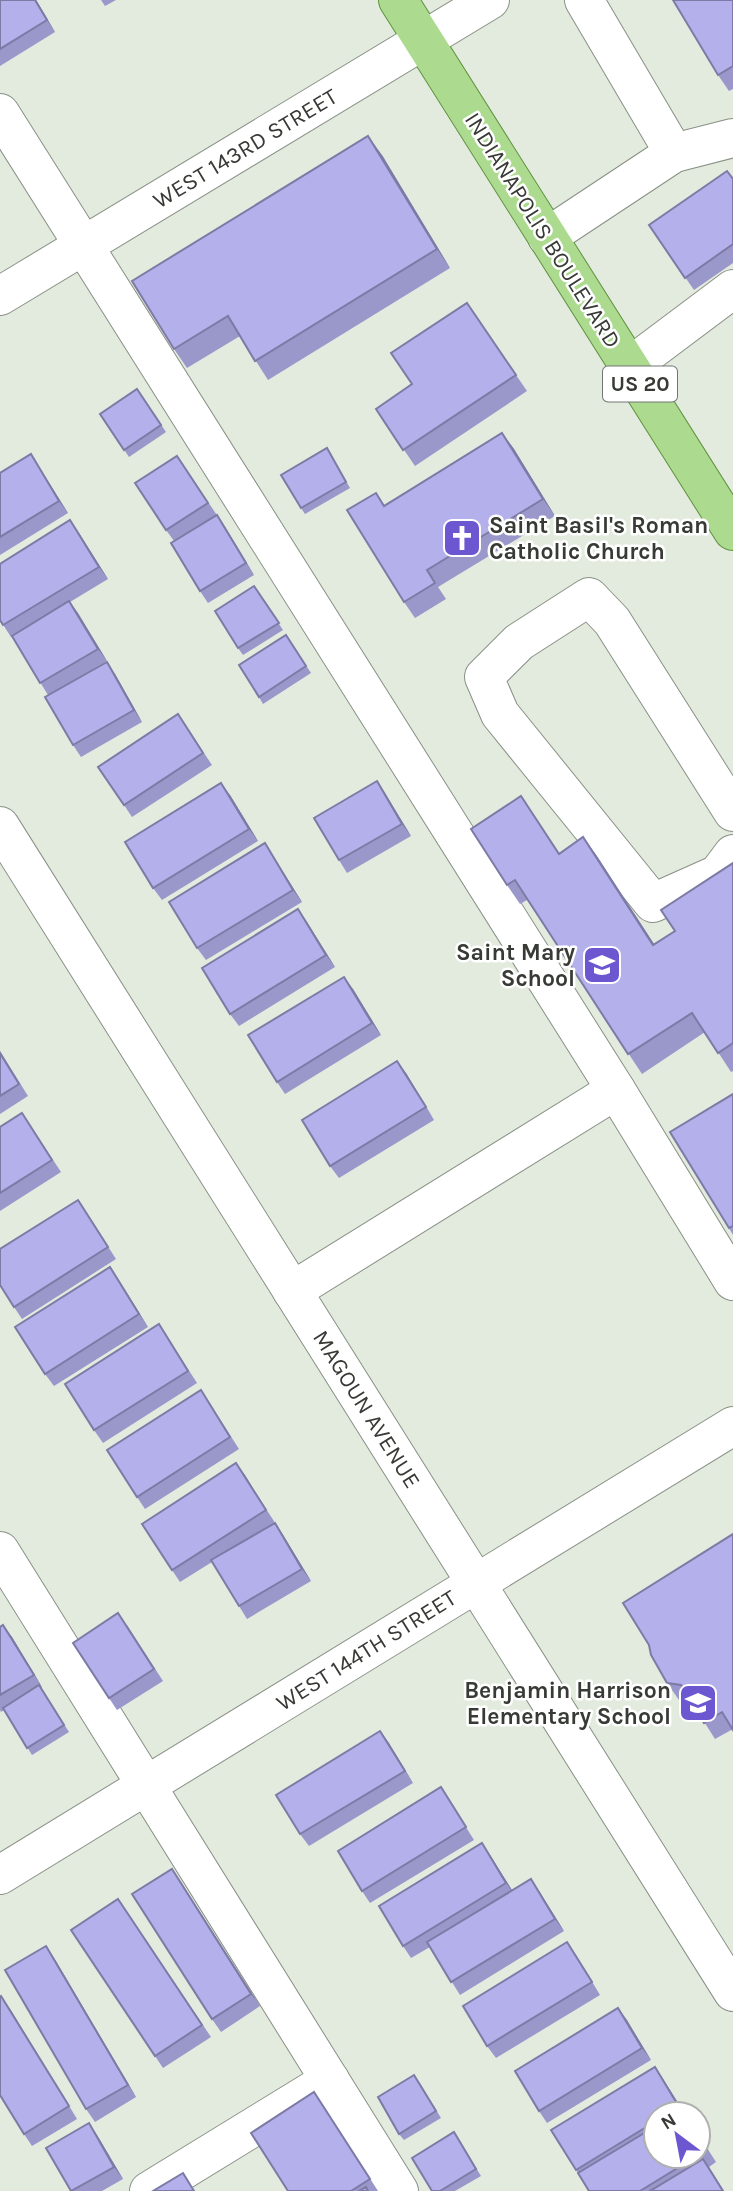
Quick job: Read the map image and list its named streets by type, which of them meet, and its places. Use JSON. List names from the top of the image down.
{
  "streets": {
    "main road": ["INDIANAPOLIS BOULEVARD", "US 20"],
    "street": ["WEST 143RD STREET", "MAGOUN AVENUE", "WEST 144TH STREET"]
  },
  "crossings": [
    ["WEST 143RD STREET", "INDIANAPOLIS BOULEVARD"],
    ["MAGOUN AVENUE", "WEST 144TH STREET"]
  ],
  "places": {
    "church": ["Saint Basil's Roman Catholic Church"],
    "school or university": ["Saint Mary School", "Benjamin Harrison Elementary School"]
  },
  "north": "top left"
}
